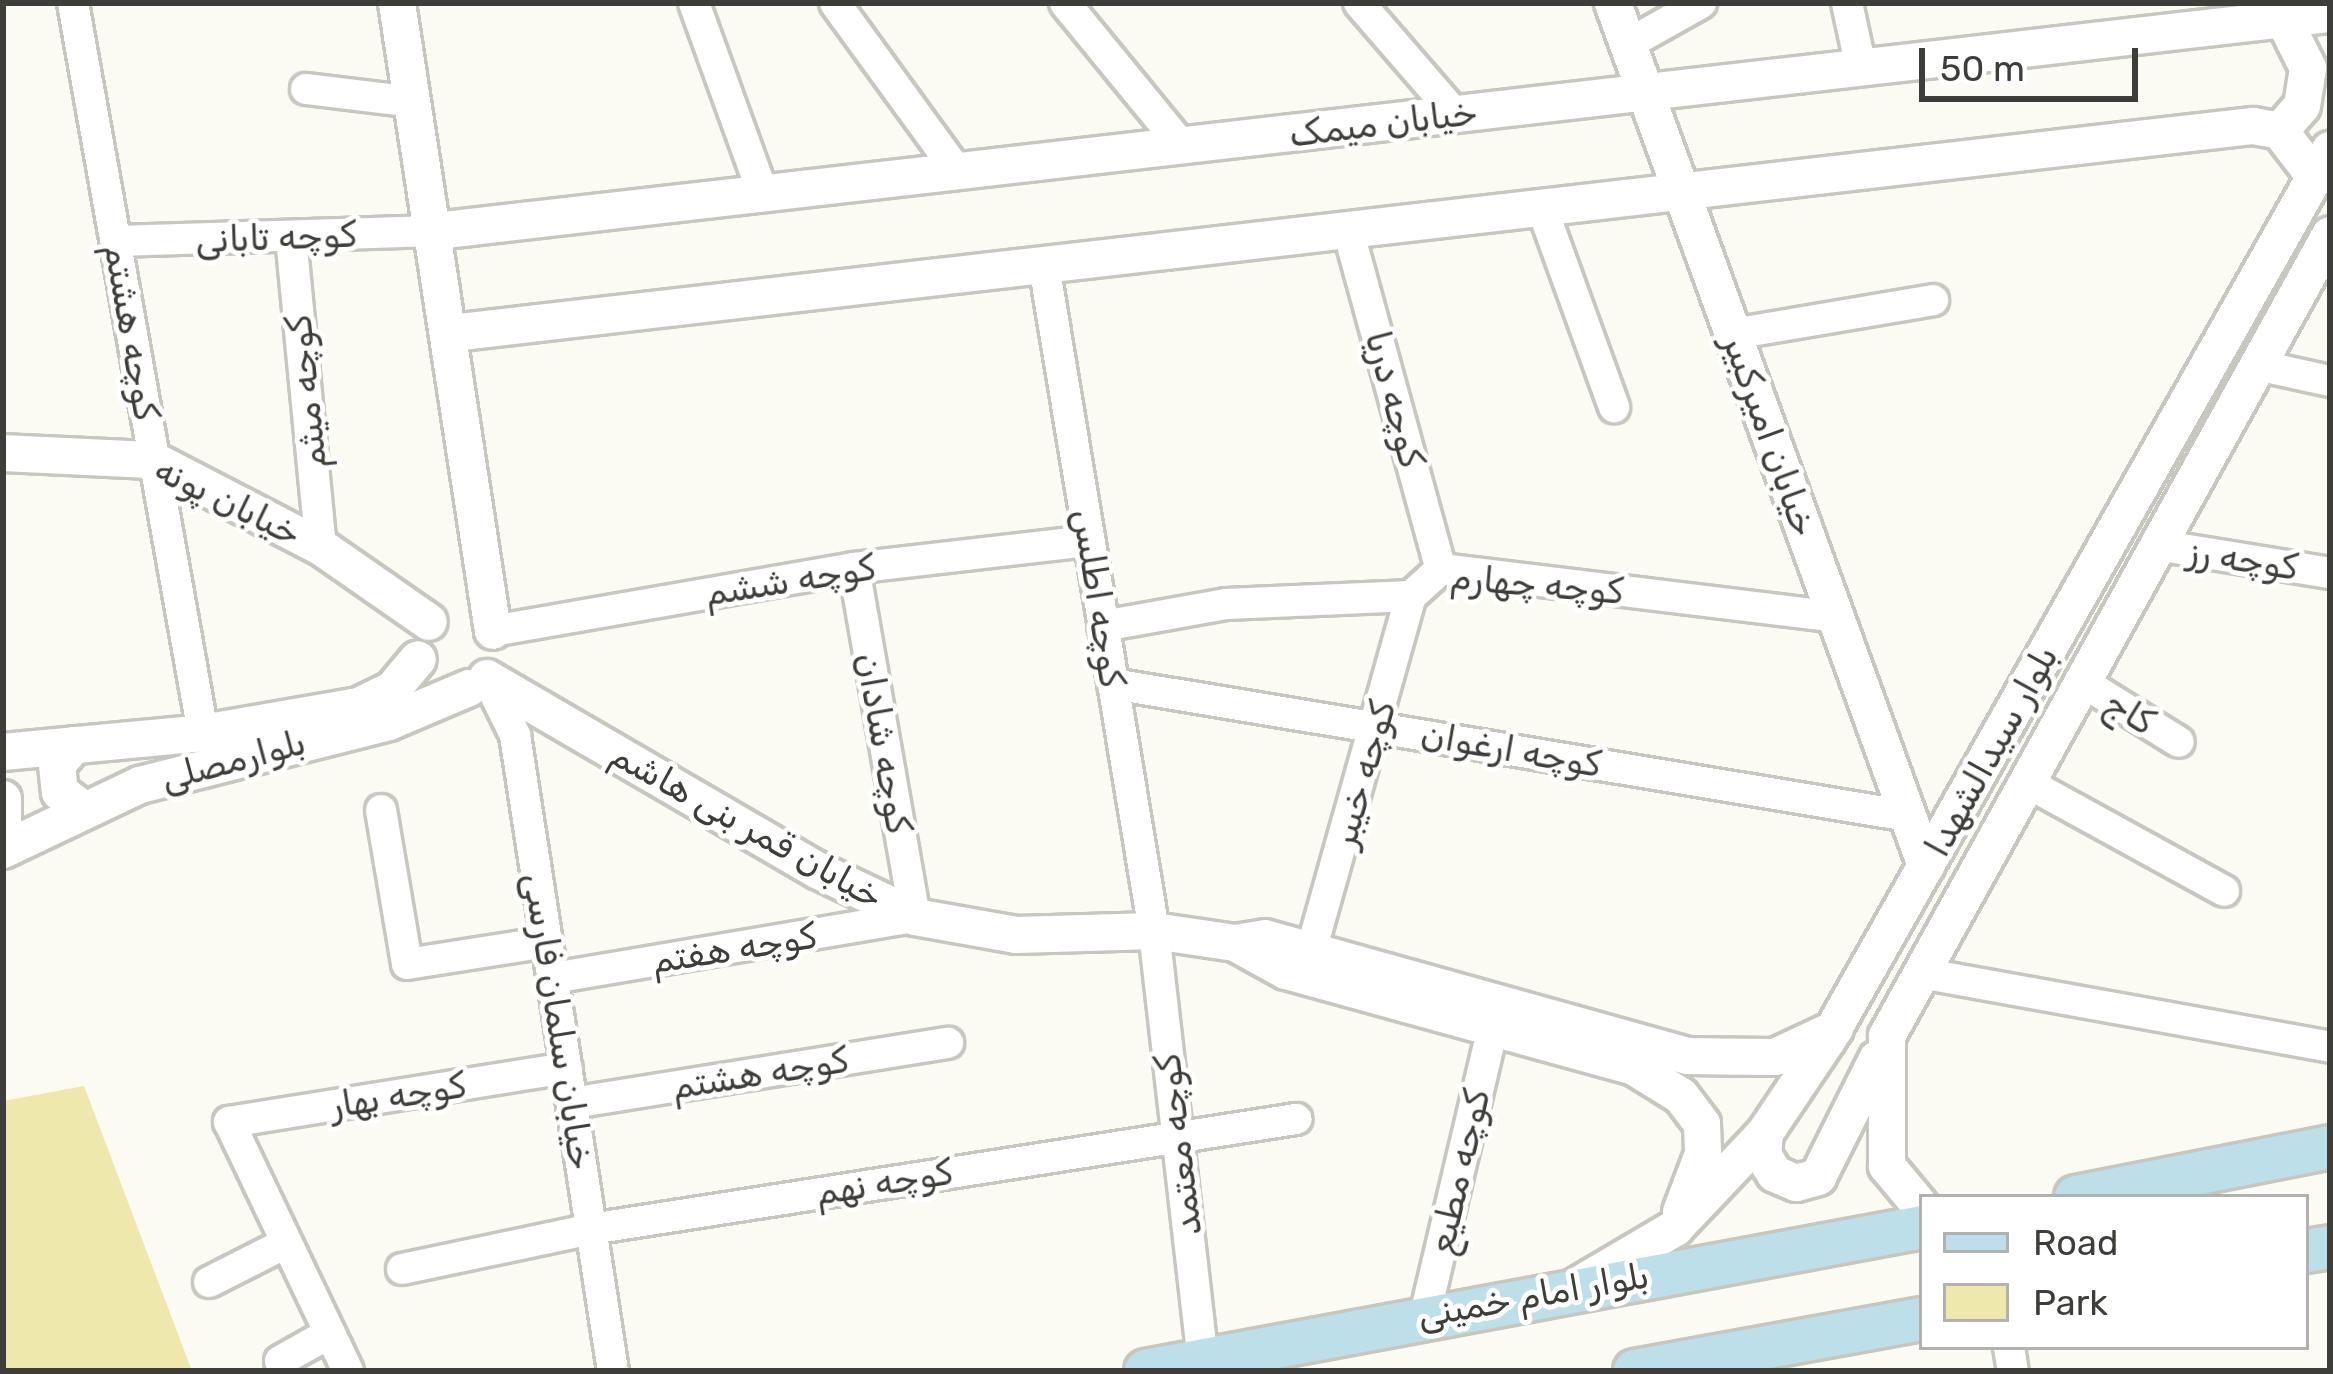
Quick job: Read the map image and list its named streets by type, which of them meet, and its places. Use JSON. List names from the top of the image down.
{
  "streets": {
    "main road": ["بلوار امام خمینی"],
    "street": [
      "خیابان میمک",
      "کوچه تابانی",
      "کوچه هشتم",
      "کوچه میثم",
      "کوچه دریا",
      "خیابان امیرکبیر",
      "خیابان پونه",
      "کوچه رز",
      "کوچه ششم",
      "کوچه چهارم",
      "کوچه اطلس",
      "کاج",
      "کوچه شادان",
      "کوچه ارغوان",
      "بلوار سیدالشهدا",
      "بلوارمصلی",
      "کوچه خیبر",
      "خیابان قمر بنی هاشم",
      "کوچه هفتم",
      "خیابان سلمان فارسی",
      "کوچه بهار",
      "کوچه معتمد",
      "کوچه مطیع",
      "کوچه نهم"
    ]
  },
  "crossings": [
    ["خیابان میمک", "کوچه تابانی"],
    ["خیابان میمک", "خیابان امیرکبیر"],
    ["کوچه تابانی", "کوچه هشتم"],
    ["کوچه تابانی", "کوچه میثم"],
    ["کوچه هشتم", "خیابان پونه"],
    ["کوچه هشتم", "بلوارمصلی"],
    ["کوچه هشتم", "خیابان سلمان فارسی"],
    ["کوچه میثم", "خیابان پونه"],
    ["کوچه دریا", "کوچه چهارم"],
    ["خیابان امیرکبیر", "کوچه چهارم"],
    ["خیابان امیرکبیر", "کوچه ارغوان"],
    ["خیابان امیرکبیر", "بلوار سیدالشهدا"],
    ["خیابان پونه", "کوچه ششم"],
    ["خیابان پونه", "بلوارمصلی"],
    ["خیابان پونه", "خیابان قمر بنی هاشم"],
    ["خیابان پونه", "خیابان سلمان فارسی"],
    ["کوچه رز", "بلوار سیدالشهدا"],
    ["کوچه ششم", "کوچه اطلس"],
    ["کوچه ششم", "کوچه شادان"],
    ["کوچه ششم", "بلوارمصلی"],
    ["کوچه ششم", "خیابان قمر بنی هاشم"],
    ["کوچه ششم", "خیابان سلمان فارسی"],
    ["کوچه چهارم", "کوچه اطلس"],
    ["کوچه چهارم", "کوچه خیبر"],
    ["کوچه اطلس", "کوچه ارغوان"],
    ["کوچه اطلس", "خیابان قمر بنی هاشم"],
    ["کوچه اطلس", "کوچه معتمد"],
    ["کاج", "بلوار سیدالشهدا"],
    ["کوچه شادان", "خیابان قمر بنی هاشم"],
    ["کوچه شادان", "کوچه هفتم"],
    ["کوچه ارغوان", "کوچه خیبر"],
    ["بلوار سیدالشهدا", "خیابان قمر بنی هاشم"],
    ["بلوار سیدالشهدا", "بلوار امام خمینی"],
    ["بلوارمصلی", "خیابان قمر بنی هاشم"],
    ["بلوارمصلی", "خیابان سلمان فارسی"],
    ["کوچه خیبر", "خیابان قمر بنی هاشم"],
    ["خیابان قمر بنی هاشم", "کوچه هفتم"],
    ["خیابان قمر بنی هاشم", "خیابان سلمان فارسی"],
    ["خیابان قمر بنی هاشم", "کوچه معتمد"],
    ["خیابان قمر بنی هاشم", "کوچه مطیع"],
    ["کوچه هفتم", "خیابان سلمان فارسی"],
    ["خیابان سلمان فارسی", "کوچه بهار"],
    ["خیابان سلمان فارسی", "کوچه نهم"],
    ["کوچه معتمد", "کوچه نهم"],
    ["کوچه معتمد", "بلوار امام خمینی"],
    ["کوچه مطیع", "بلوار امام خمینی"]
  ],
  "legend": ["Road", "Park"],
  "scale_bar": "50 m"
}
